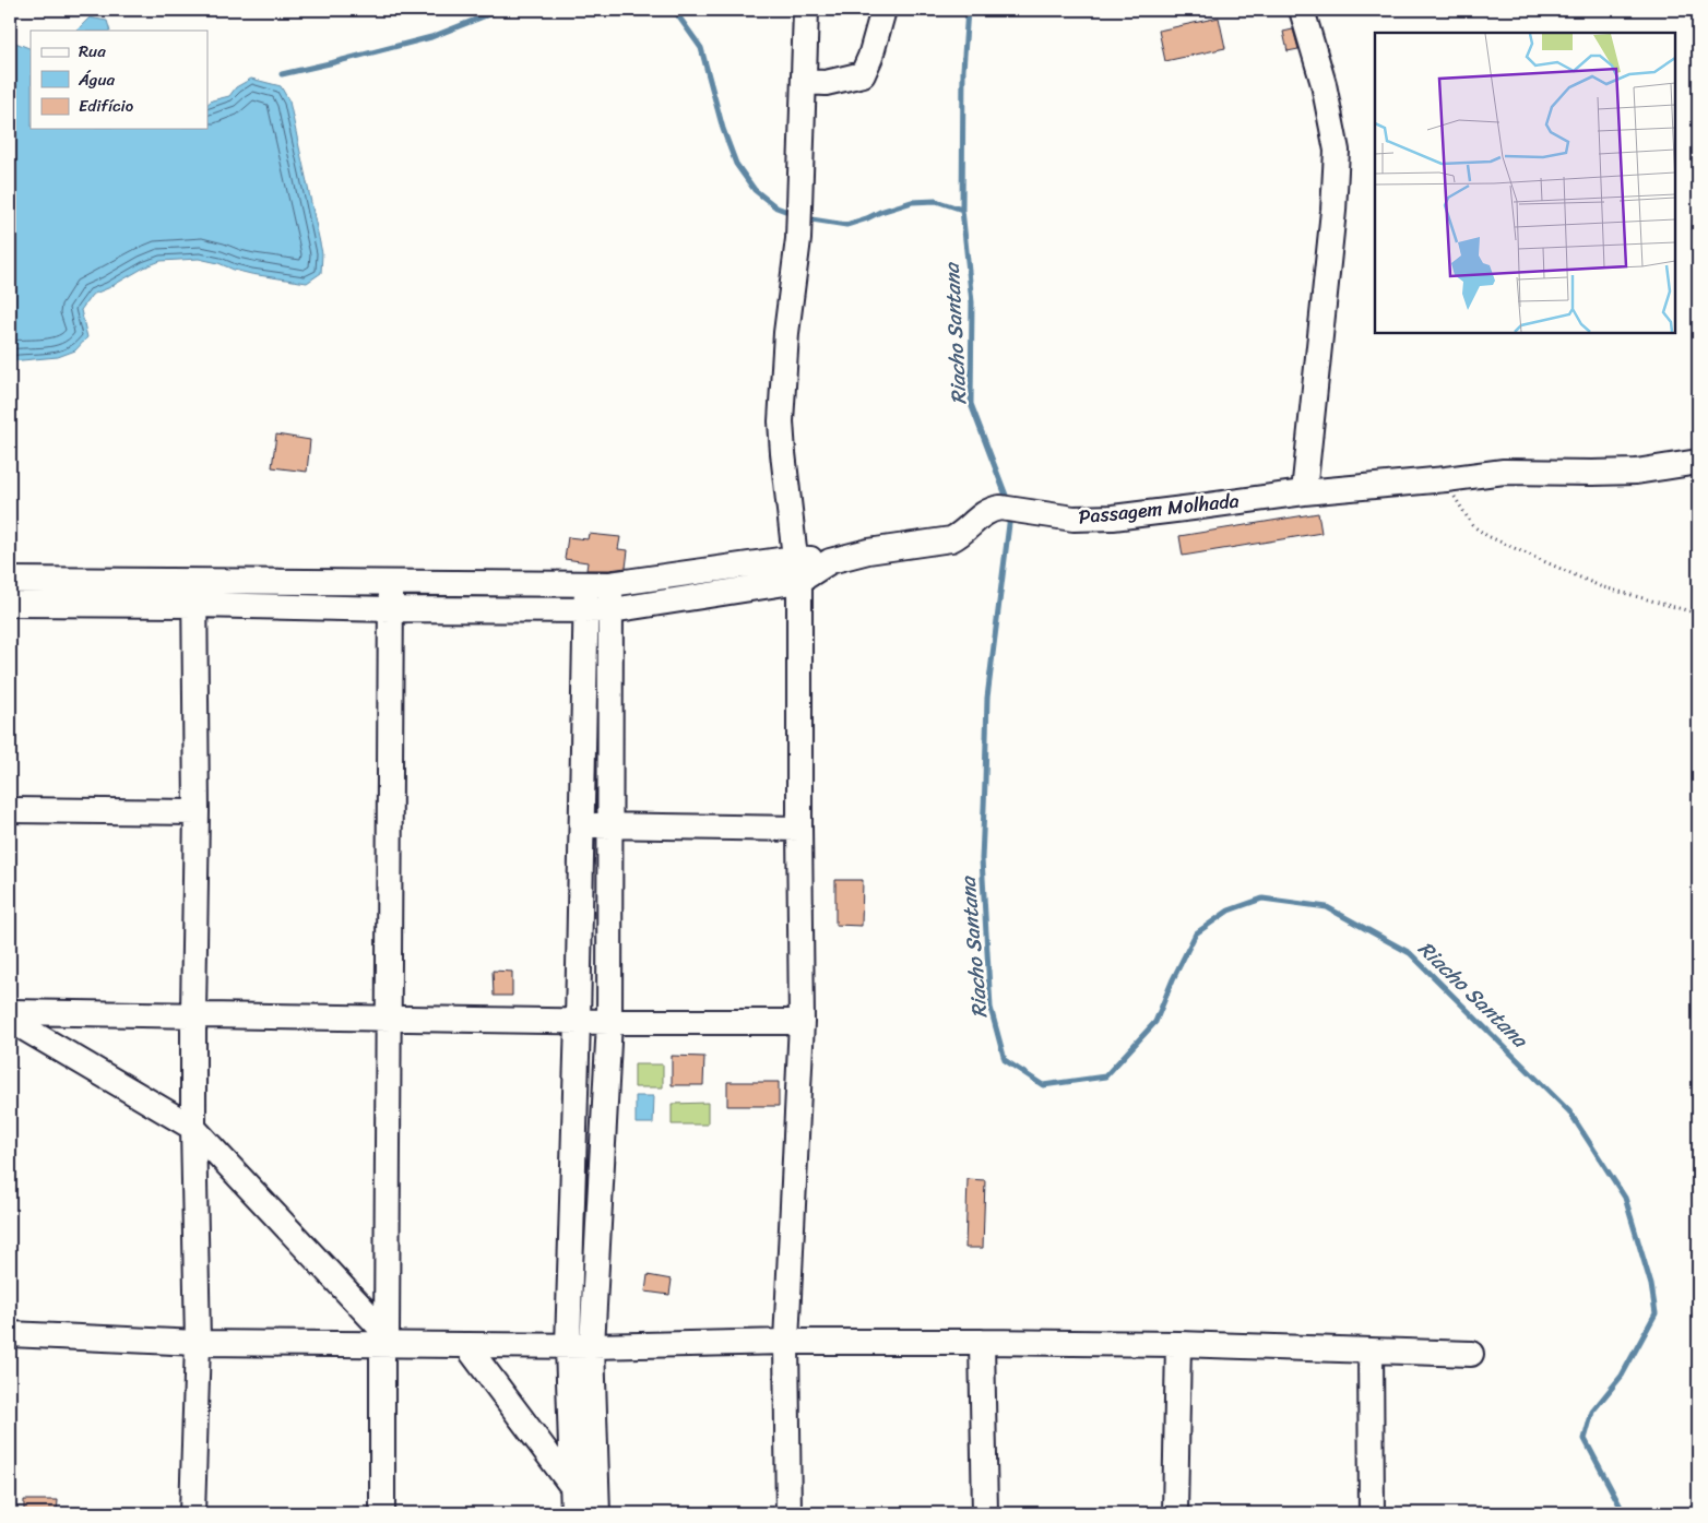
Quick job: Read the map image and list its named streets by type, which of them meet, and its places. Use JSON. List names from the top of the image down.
{
  "streets": {
    "street": ["Passagem Molhada"]
  },
  "water": ["Riacho Santana"],
  "legend": ["Rua", "Água", "Edifício"]
}
